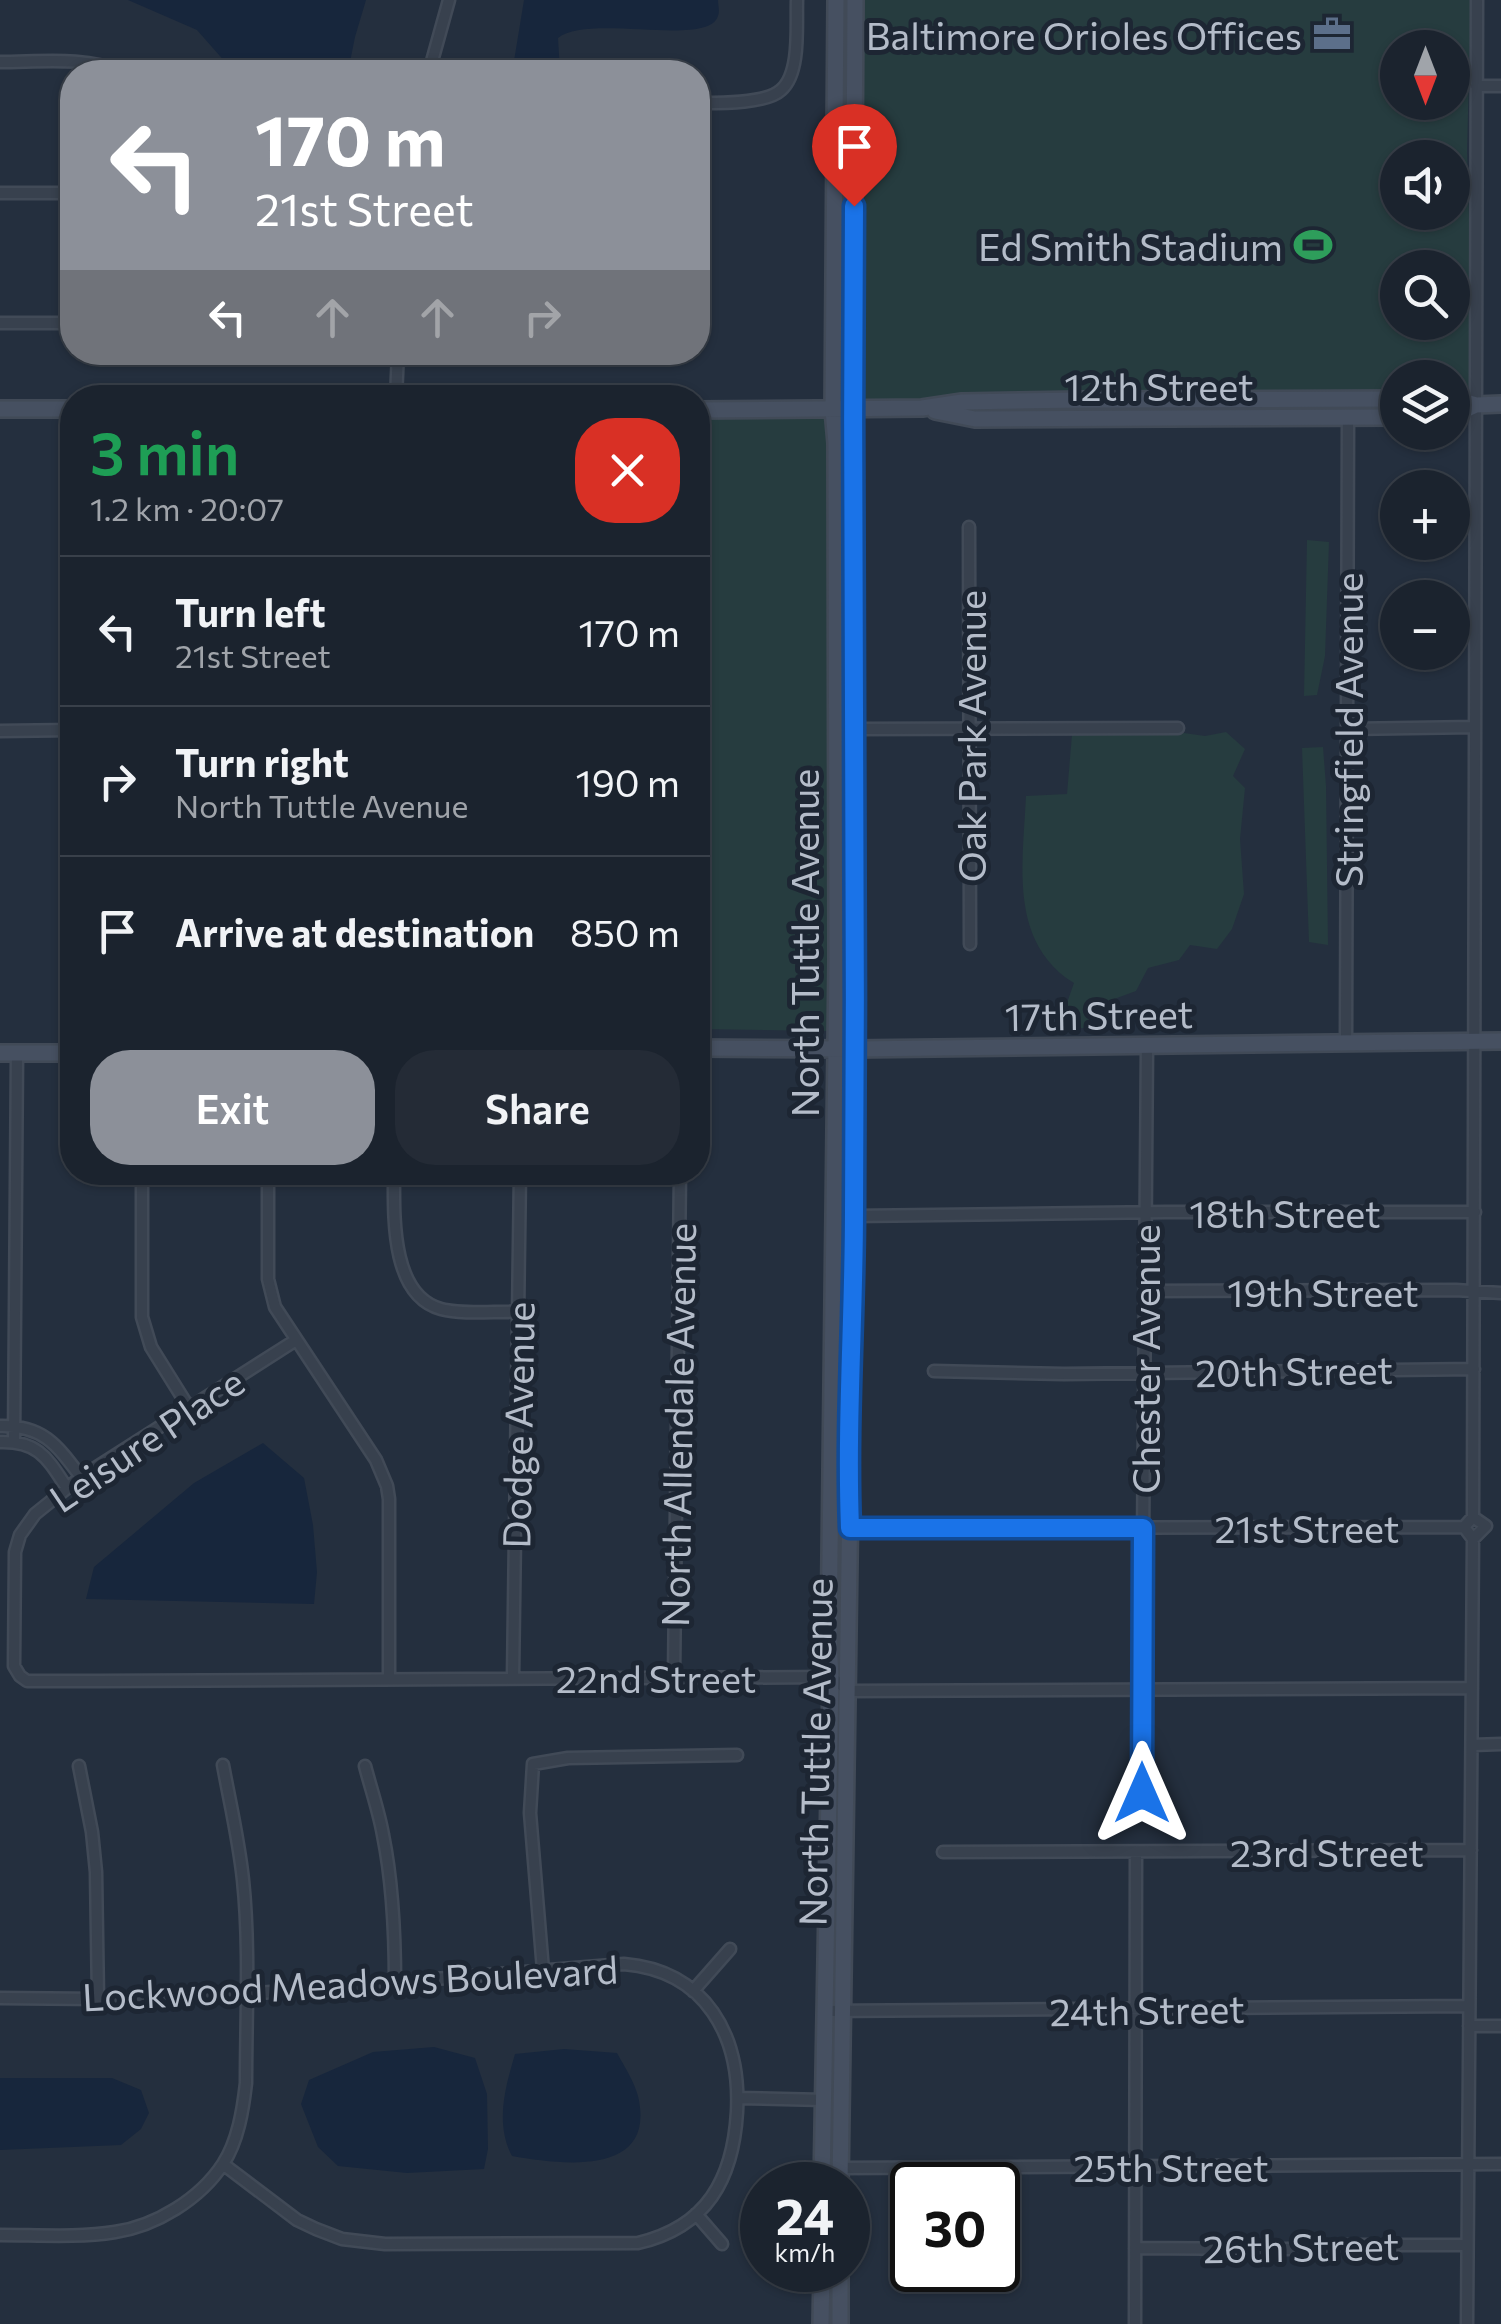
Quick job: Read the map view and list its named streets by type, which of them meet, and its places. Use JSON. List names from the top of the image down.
{
  "streets": {
    "main road": ["12th Street", "North Tuttle Avenue", "17th Street"],
    "street": [
      "Stringfield Avenue",
      "Oak Park Avenue",
      "18th Street",
      "19th Street",
      "Chester Avenue",
      "20th Street",
      "Dodge Avenue",
      "North Allendale Avenue",
      "Leisure Place",
      "21st Street",
      "22nd Street",
      "23rd Street",
      "Lockwood Meadows Boulevard",
      "24th Street",
      "25th Street",
      "26th Street"
    ]
  },
  "crossings": [
    ["12th Street", "Stringfield Avenue"],
    ["12th Street", "North Tuttle Avenue"],
    ["Stringfield Avenue", "17th Street"],
    ["North Tuttle Avenue", "17th Street"],
    ["North Tuttle Avenue", "18th Street"],
    ["North Tuttle Avenue", "21st Street"],
    ["North Tuttle Avenue", "22nd Street"],
    ["North Tuttle Avenue", "24th Street"],
    ["17th Street", "Chester Avenue"],
    ["18th Street", "Chester Avenue"],
    ["19th Street", "Chester Avenue"],
    ["Chester Avenue", "20th Street"],
    ["Chester Avenue", "21st Street"],
    ["Dodge Avenue", "22nd Street"],
    ["North Allendale Avenue", "22nd Street"],
    ["Leisure Place", "22nd Street"]
  ],
  "places": {
    "office": ["Baltimore Orioles Offices"],
    "sports": ["Ed Smith Stadium"]
  },
  "north": "bottom",
  "page": {
    "map_buttons": ["+", "−"],
    "turn": ["170 m", "21st Street"],
    "heading": ["3 min", "1.2 km · 20:07"],
    "list": [
      {
        "name": "Turn left",
        "note": "21st Street",
        "value": "170 m"
      },
      {
        "name": "Turn right",
        "note": "North Tuttle Avenue",
        "value": "190 m"
      },
      {
        "name": "Arrive at destination",
        "value": "850 m"
      }
    ],
    "buttons": ["Exit", "Share"],
    "speed": "24 km/h",
    "limit": "30"
  }
}
